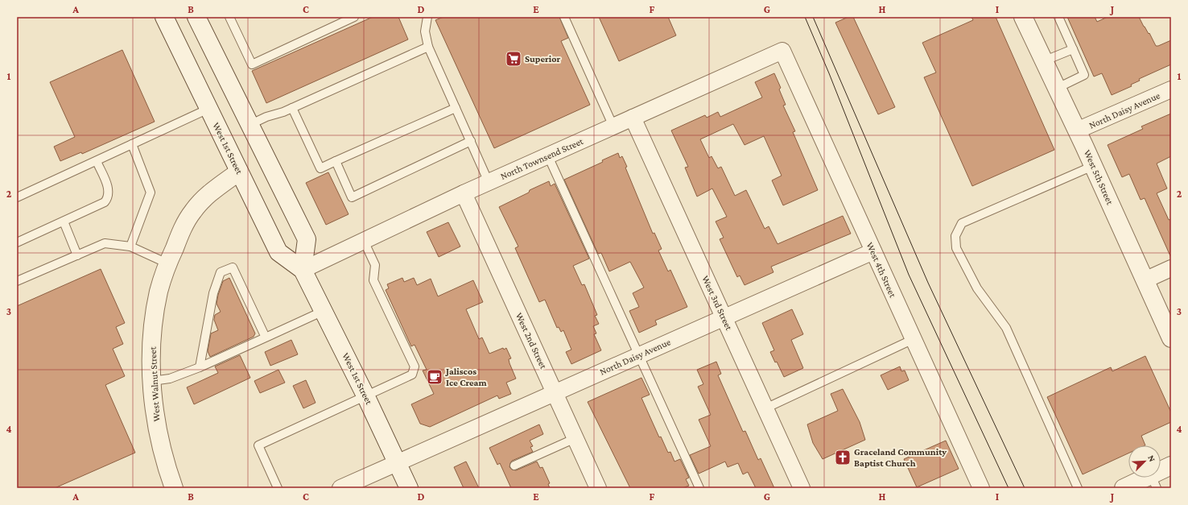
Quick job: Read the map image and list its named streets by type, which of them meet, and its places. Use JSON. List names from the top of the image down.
{
  "streets": {
    "main road": ["West 1st Street", "West 5th Street", "West Walnut Street"],
    "street": [
      "North Daisy Avenue",
      "North Townsend Street",
      "West 4th Street",
      "West 3rd Street",
      "West 2nd Street"
    ]
  },
  "crossings": [
    ["North Daisy Avenue", "West 1st Street"],
    ["North Daisy Avenue", "West 5th Street"],
    ["North Daisy Avenue", "West 4th Street"],
    ["North Daisy Avenue", "West 3rd Street"],
    ["North Daisy Avenue", "West 2nd Street"],
    ["West 1st Street", "North Townsend Street"],
    ["West 1st Street", "West Walnut Street"],
    ["North Townsend Street", "West 4th Street"],
    ["North Townsend Street", "West 3rd Street"],
    ["North Townsend Street", "West 2nd Street"]
  ],
  "places": {
    "supermarket": ["Superior"],
    "cafe": ["Jaliscos Ice Cream"],
    "church": ["Graceland Community Baptist Church"]
  },
  "north": "top right",
  "grid": {
    "columns": [
      "A",
      "B",
      "C",
      "D",
      "E",
      "F",
      "G",
      "H",
      "I",
      "J"
    ],
    "rows": [
      "1",
      "2",
      "3",
      "4"
    ]
  }
}
